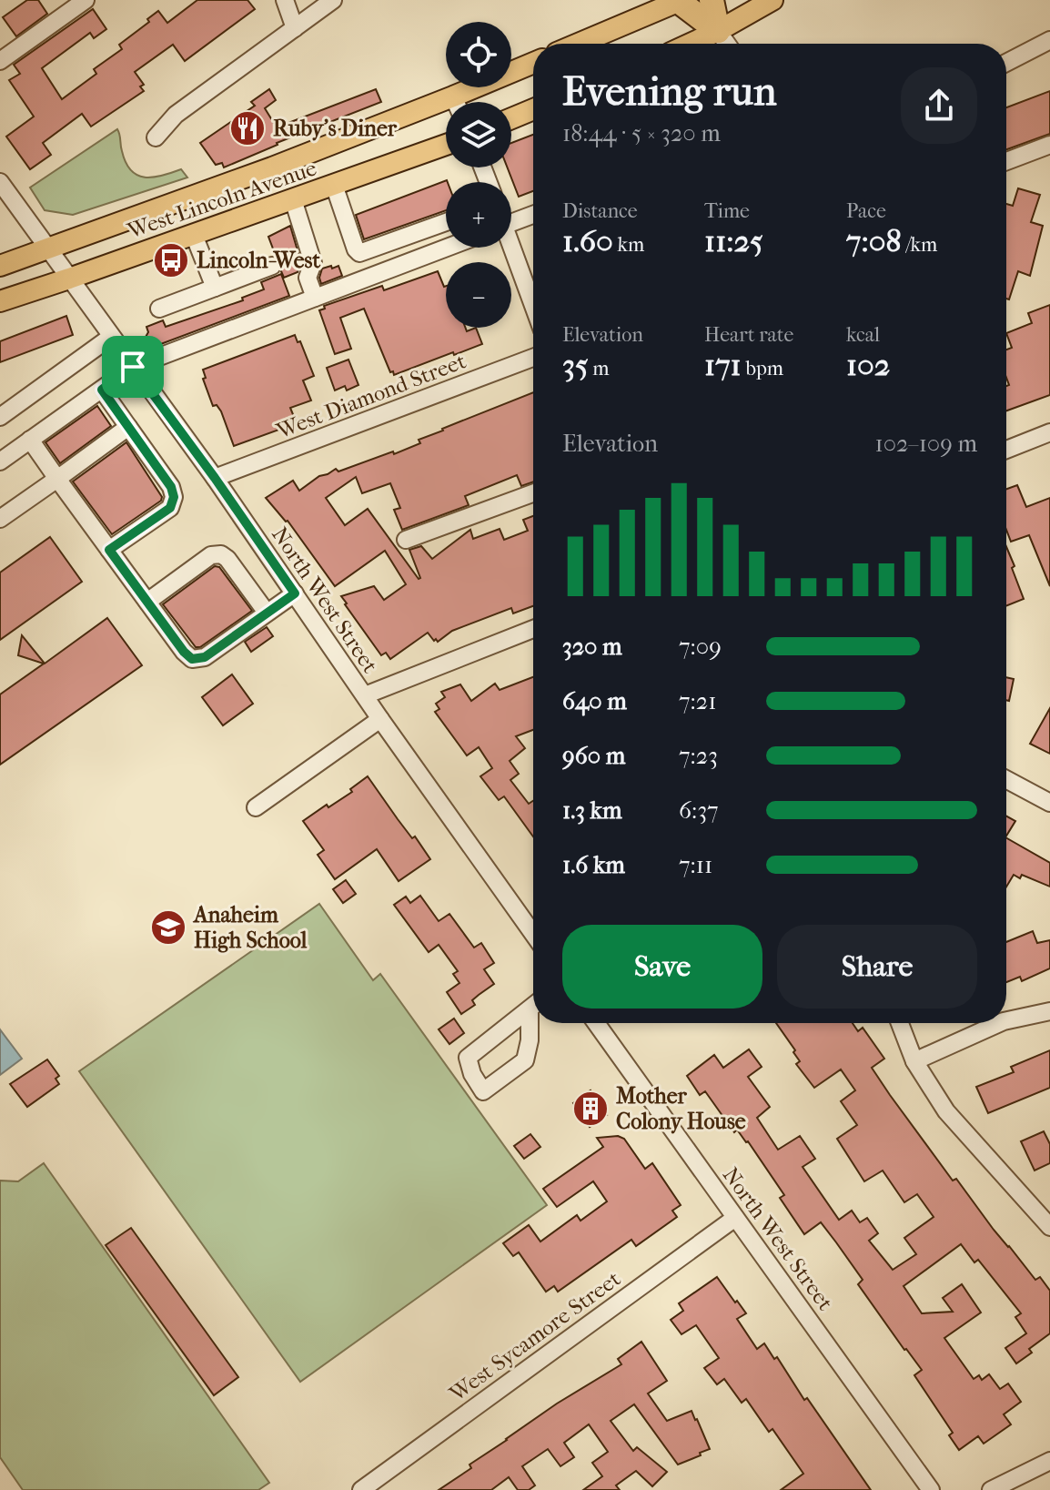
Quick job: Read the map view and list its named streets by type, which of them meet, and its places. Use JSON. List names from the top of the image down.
{
  "streets": {
    "main road": ["West Lincoln Avenue"],
    "street": ["West Diamond Street", "North West Street", "West Sycamore Street"]
  },
  "crossings": [
    ["West Lincoln Avenue", "North West Street"],
    ["West Diamond Street", "North West Street"],
    ["North West Street", "West Sycamore Street"]
  ],
  "places": {
    "restaurant": ["Ruby's Diner"],
    "bus stop": ["Lincoln-West"],
    "school or university": ["Anaheim High School"],
    "building": ["Mother Colony House"]
  },
  "page": {
    "map_buttons": ["+", "−"],
    "heading": ["Evening run", "18:44 · 5 × 320 m"],
    "stats": [
      ["Distance", "1.60 km"],
      ["Time", "11:25"],
      ["Pace", "7:08 /km"],
      ["Elevation", "35 m"],
      ["Heart rate", "171 bpm"],
      ["kcal", "102"]
    ],
    "chart": ["Elevation", "102–109 m"],
    "list": [
      {
        "name": "320 m",
        "note": "7:09"
      },
      {
        "name": "640 m",
        "note": "7:21"
      },
      {
        "name": "960 m",
        "note": "7:23"
      },
      {
        "name": "1.3 km",
        "note": "6:37"
      },
      {
        "name": "1.6 km",
        "note": "7:11"
      }
    ],
    "buttons": ["Save", "Share"]
  }
}
